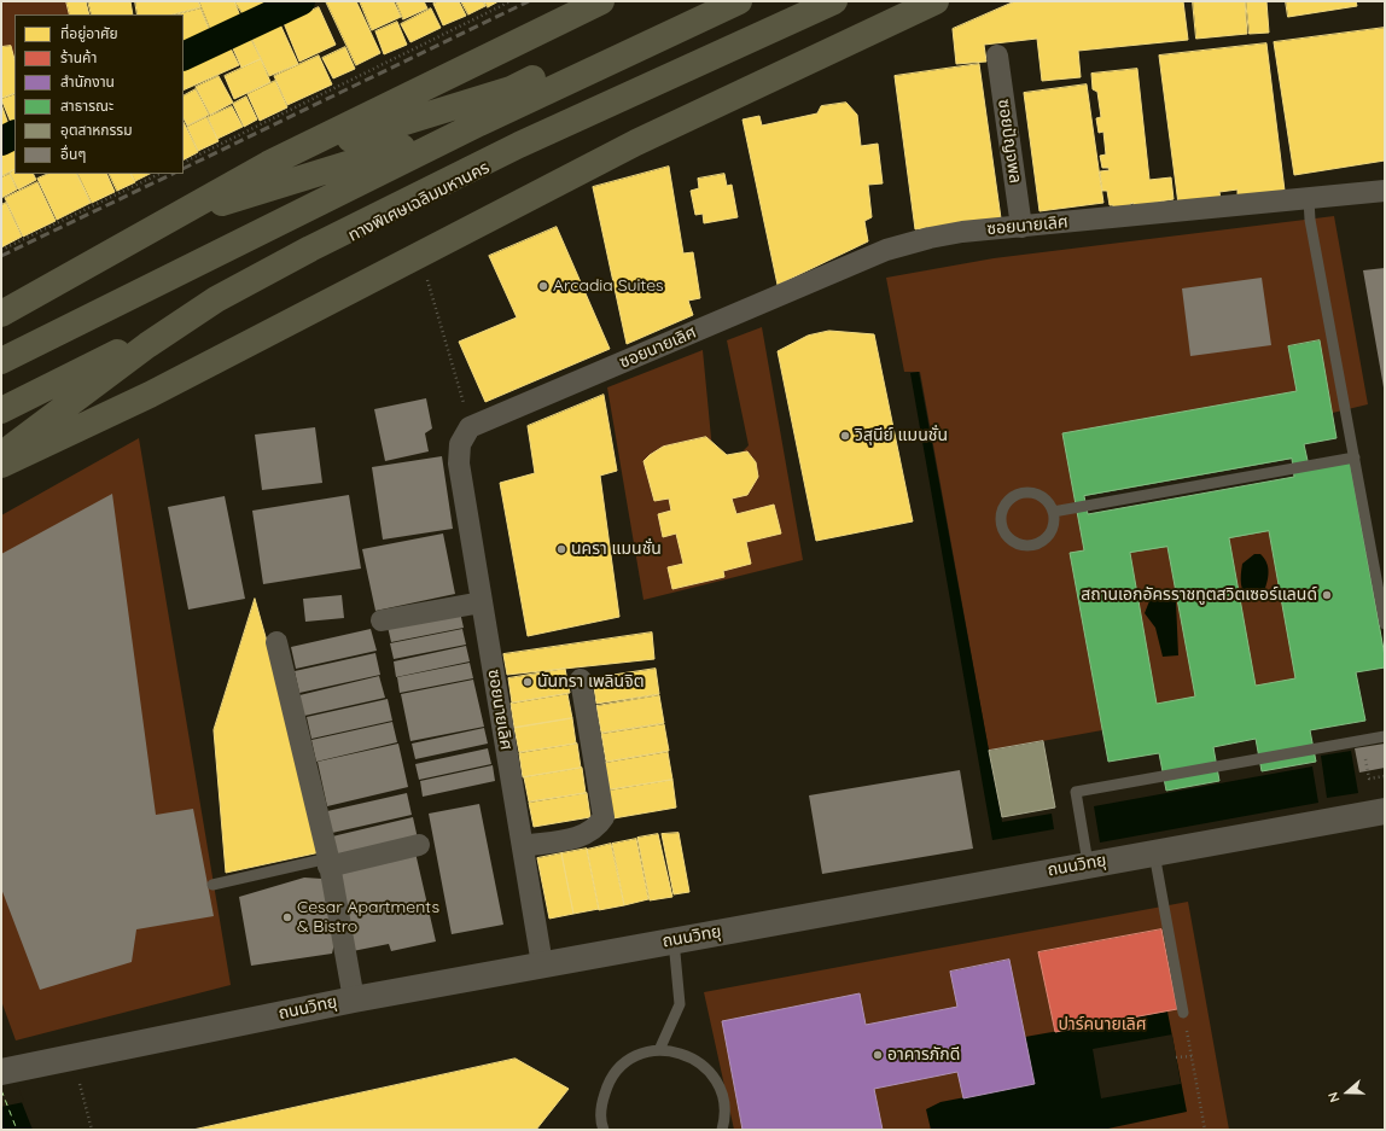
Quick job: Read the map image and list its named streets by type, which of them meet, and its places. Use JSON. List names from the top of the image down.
{
  "streets": {
    "highway": ["ทางพิเศษเฉลิมมหานคร"],
    "street": ["ซอยปัญจพล", "ซอยนายเลิศ", "ถนนวิทยุ"]
  },
  "crossings": [
    ["ซอยปัญจพล", "ซอยนายเลิศ"],
    ["ซอยนายเลิศ", "ถนนวิทยุ"]
  ],
  "parks": ["ปาร์คนายเลิศ"],
  "places": [
    "Arcadia Suites",
    "วิสุนีย์ แมนชั่น",
    "นครา แมนชั่น",
    "สถานเอกอัครราชทูตสวิตเซอร์แลนด์",
    "นันทรา เพลินจิต",
    "Cesar Apartments & Bistro",
    "อาคารภักดี"
  ],
  "legend": [
    "ที่อยู่อาศัย",
    "ร้านค้า",
    "สำนักงาน",
    "สาธารณะ",
    "อุตสาหกรรม",
    "อื่นๆ"
  ],
  "north": "left"
}
